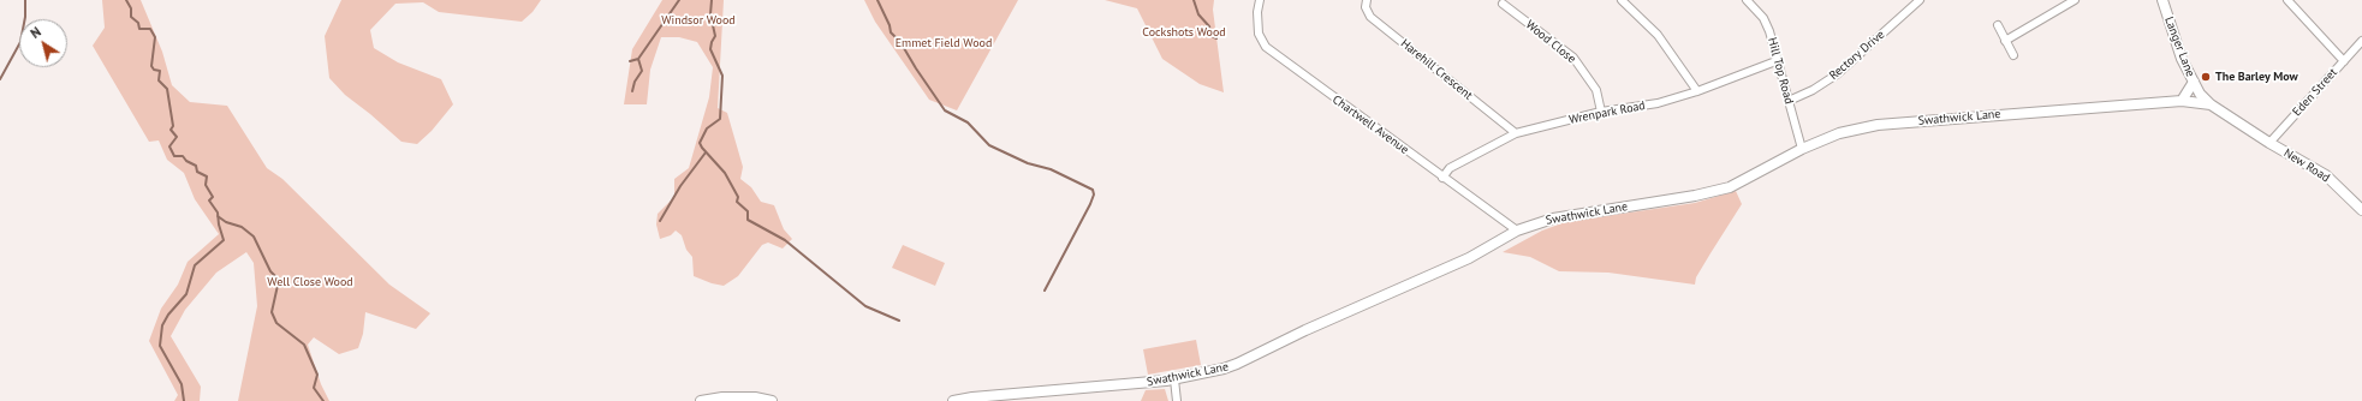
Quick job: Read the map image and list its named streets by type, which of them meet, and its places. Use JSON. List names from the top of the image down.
{
  "streets": {
    "street": [
      "Wood Close",
      "Langer Lane",
      "Rectory Drive",
      "Harehill Crescent",
      "Hill Top Road",
      "Eden Street",
      "Wrenpark Road",
      "Swathwick Lane",
      "Chartwell Avenue",
      "New Road"
    ]
  },
  "crossings": [
    ["Wood Close", "Wrenpark Road"],
    ["Langer Lane", "Eden Street"],
    ["Langer Lane", "Swathwick Lane"],
    ["Langer Lane", "New Road"],
    ["Rectory Drive", "Hill Top Road"],
    ["Harehill Crescent", "Wrenpark Road"],
    ["Hill Top Road", "Wrenpark Road"],
    ["Hill Top Road", "Swathwick Lane"],
    ["Eden Street", "New Road"],
    ["Wrenpark Road", "Chartwell Avenue"],
    ["Swathwick Lane", "Chartwell Avenue"]
  ],
  "parks": [
    "Windsor Wood",
    "Cockshots Wood",
    "Emmet Field Wood",
    "Well Close Wood"
  ],
  "places": ["The Barley Mow"],
  "north": "top left"
}
